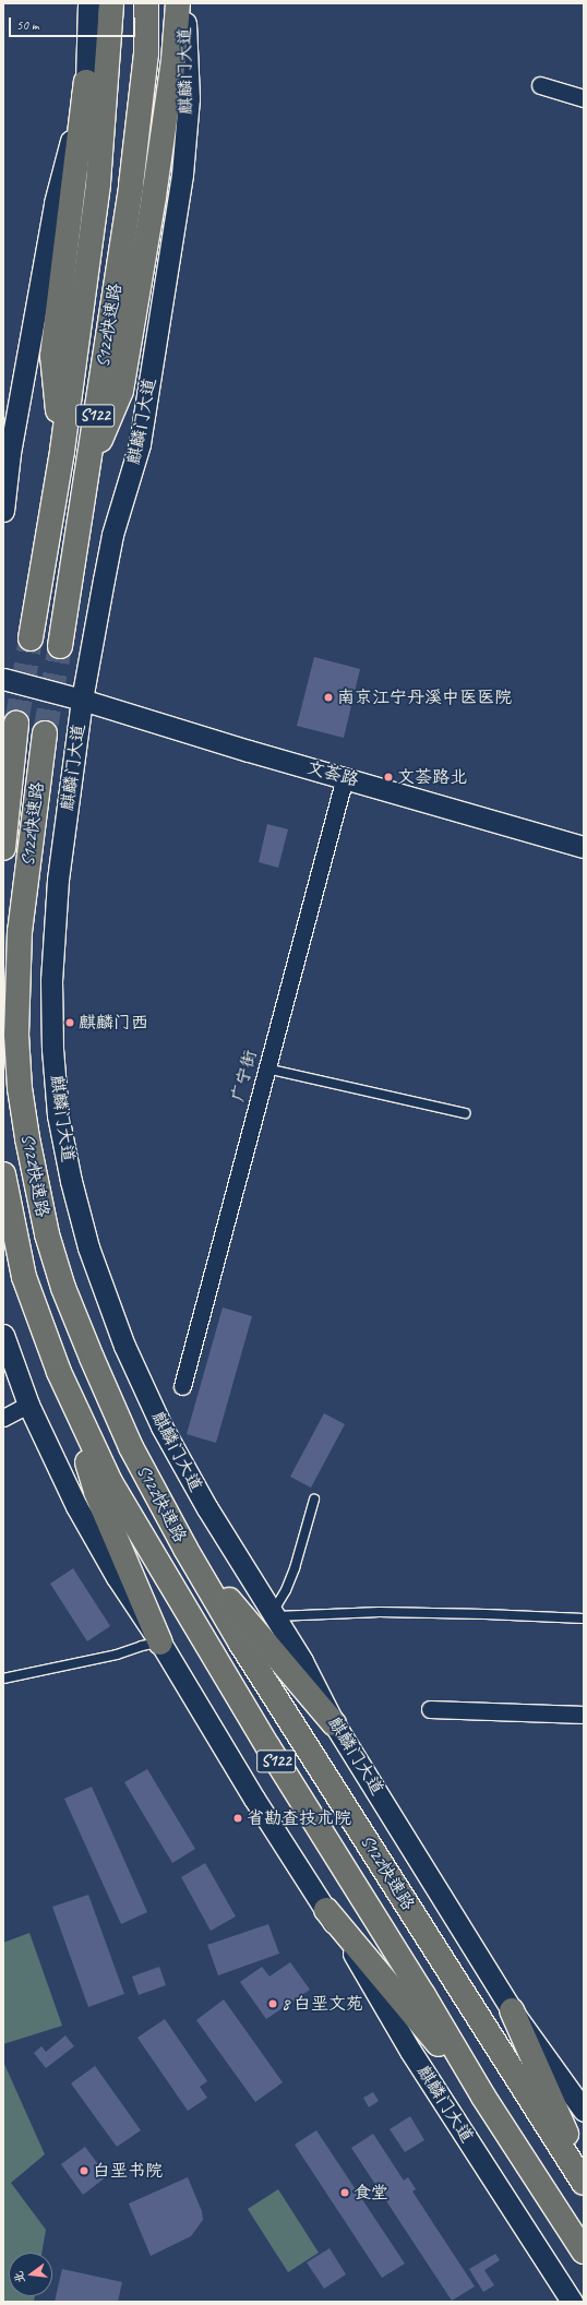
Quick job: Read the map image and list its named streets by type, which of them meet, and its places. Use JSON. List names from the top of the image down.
{
  "streets": {
    "highway": ["S122快速路", "S122"],
    "street": ["麒麟门大道", "文荟路", "广宁街"]
  },
  "crossings": [
    ["麒麟门大道", "文荟路"],
    ["文荟路", "广宁街"]
  ],
  "places": [
    "南京江宁丹溪中医医院",
    "文荟路北",
    "麒麟门西",
    "省勘查技术院",
    "8 白垩文苑",
    "白垩书院",
    "食堂"
  ],
  "scale_bar": "50 m",
  "north": "left"
}
